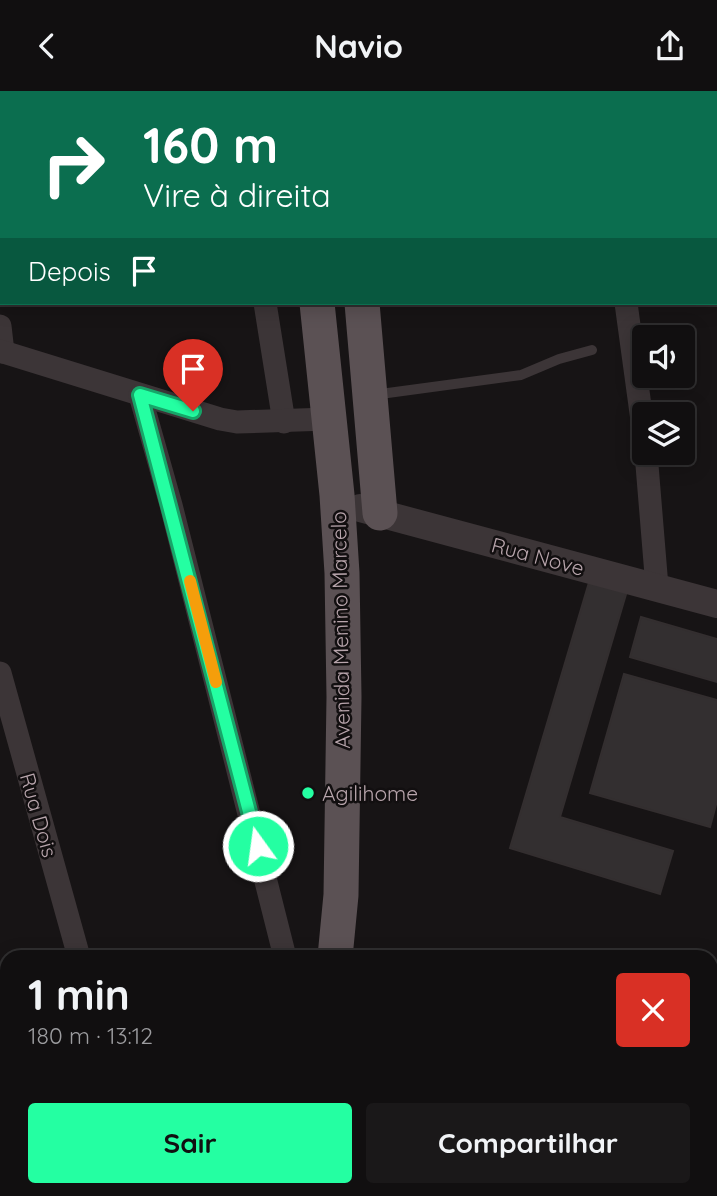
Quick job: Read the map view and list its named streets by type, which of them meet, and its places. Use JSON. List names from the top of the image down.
{
  "streets": {
    "main road": ["Avenida Menino Marcelo"],
    "street": ["Rua Nove", "Rua Dois"]
  },
  "crossings": [
    ["Rua Nove", "Avenida Menino Marcelo"]
  ],
  "places": ["Agilihome"],
  "page": {
    "header": "Navio",
    "turn": ["160 m", "Vire à direita"],
    "then": "Depois",
    "heading": ["1 min", "180 m · 13:12"],
    "buttons": ["Sair", "Compartilhar"]
  }
}
